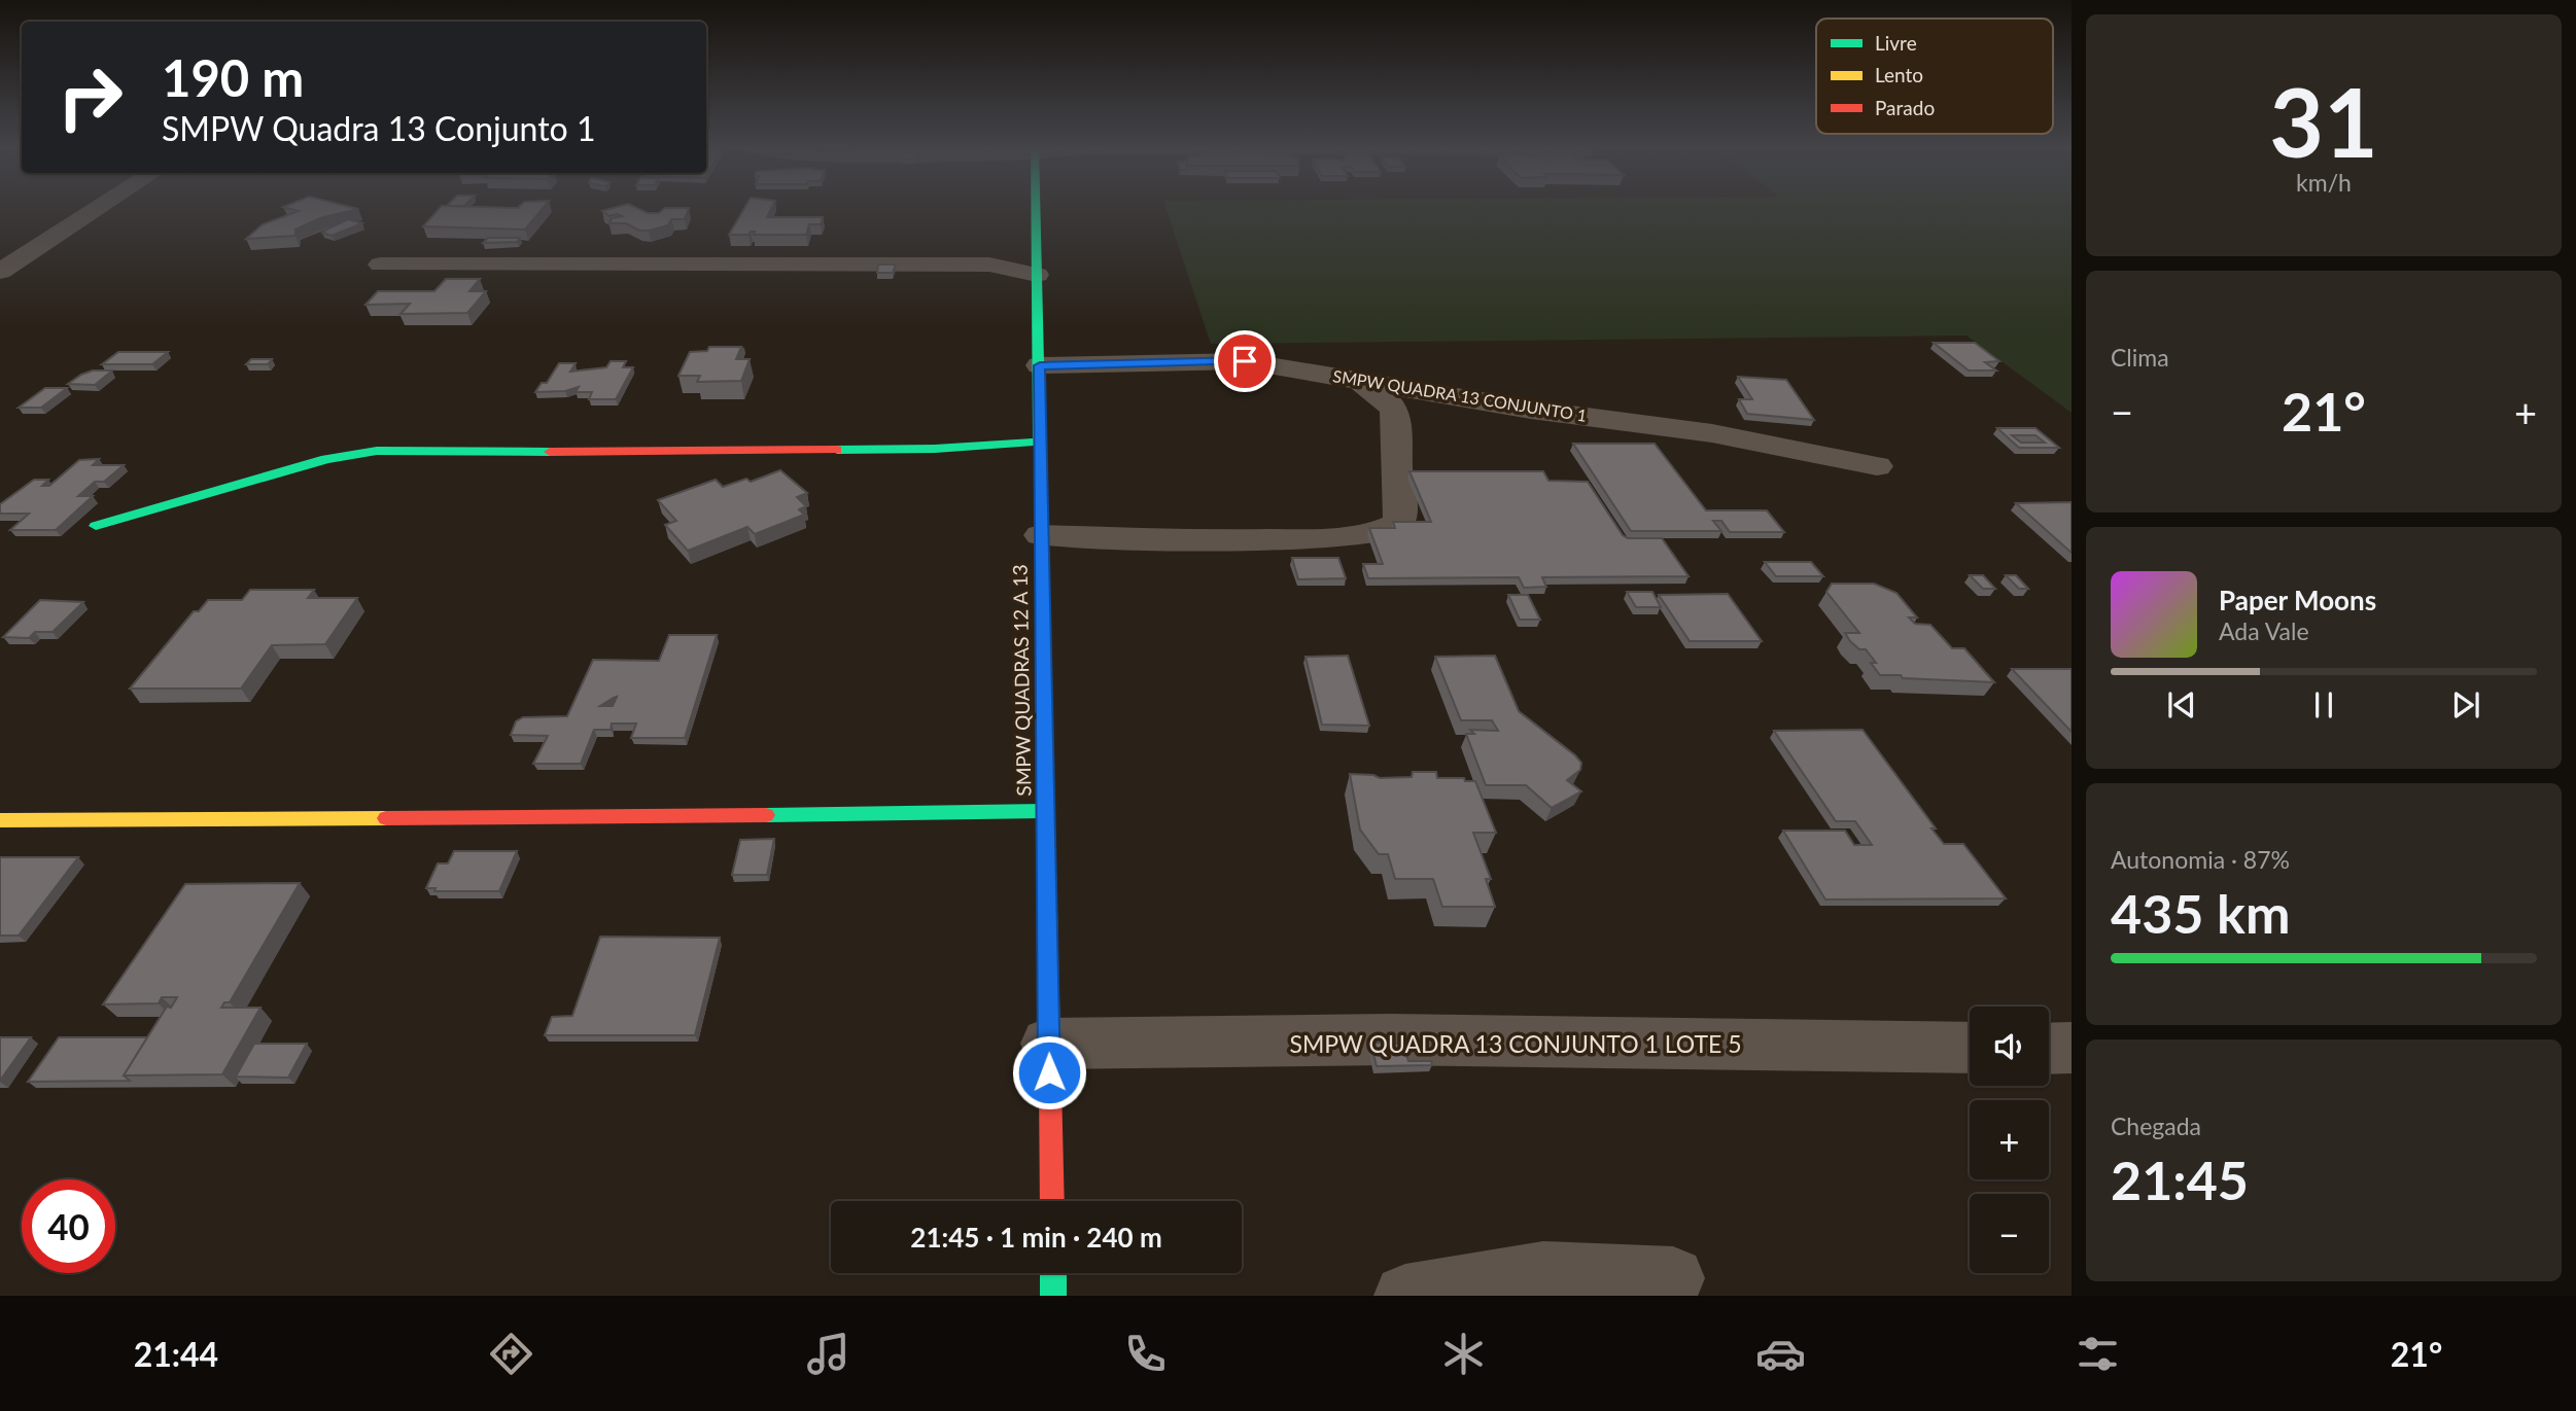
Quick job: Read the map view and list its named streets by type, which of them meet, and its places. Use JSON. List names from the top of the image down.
{
  "streets": {
    "street": ["SMPW QUADRA 13 CONJUNTO 1", "SMPW QUADRAS 12 A 13", "SMPW QUADRA 13 CONJUNTO 1 LOTE 5"]
  },
  "crossings": [
    ["SMPW QUADRA 13 CONJUNTO 1", "SMPW QUADRAS 12 A 13"],
    ["SMPW QUADRAS 12 A 13", "SMPW QUADRA 13 CONJUNTO 1 LOTE 5"]
  ],
  "legend": ["Livre", "Lento", "Parado"],
  "page": {
    "tile": [
      ["31", "km/h"],
      "Clima",
      ["Autonomia · 87%", "435 km"],
      ["Chegada", "21:45"]
    ],
    "turn": ["190 m", "SMPW Quadra 13 Conjunto 1"],
    "heat": ["−", "21°", "+"],
    "song": ["Paper Moons", "Ada Vale"],
    "map_buttons": ["+", "−"],
    "limit": "40",
    "trip": "21:45 · 1 min · 240 m",
    "tabs": ["21:44", "21°"]
  }
}
